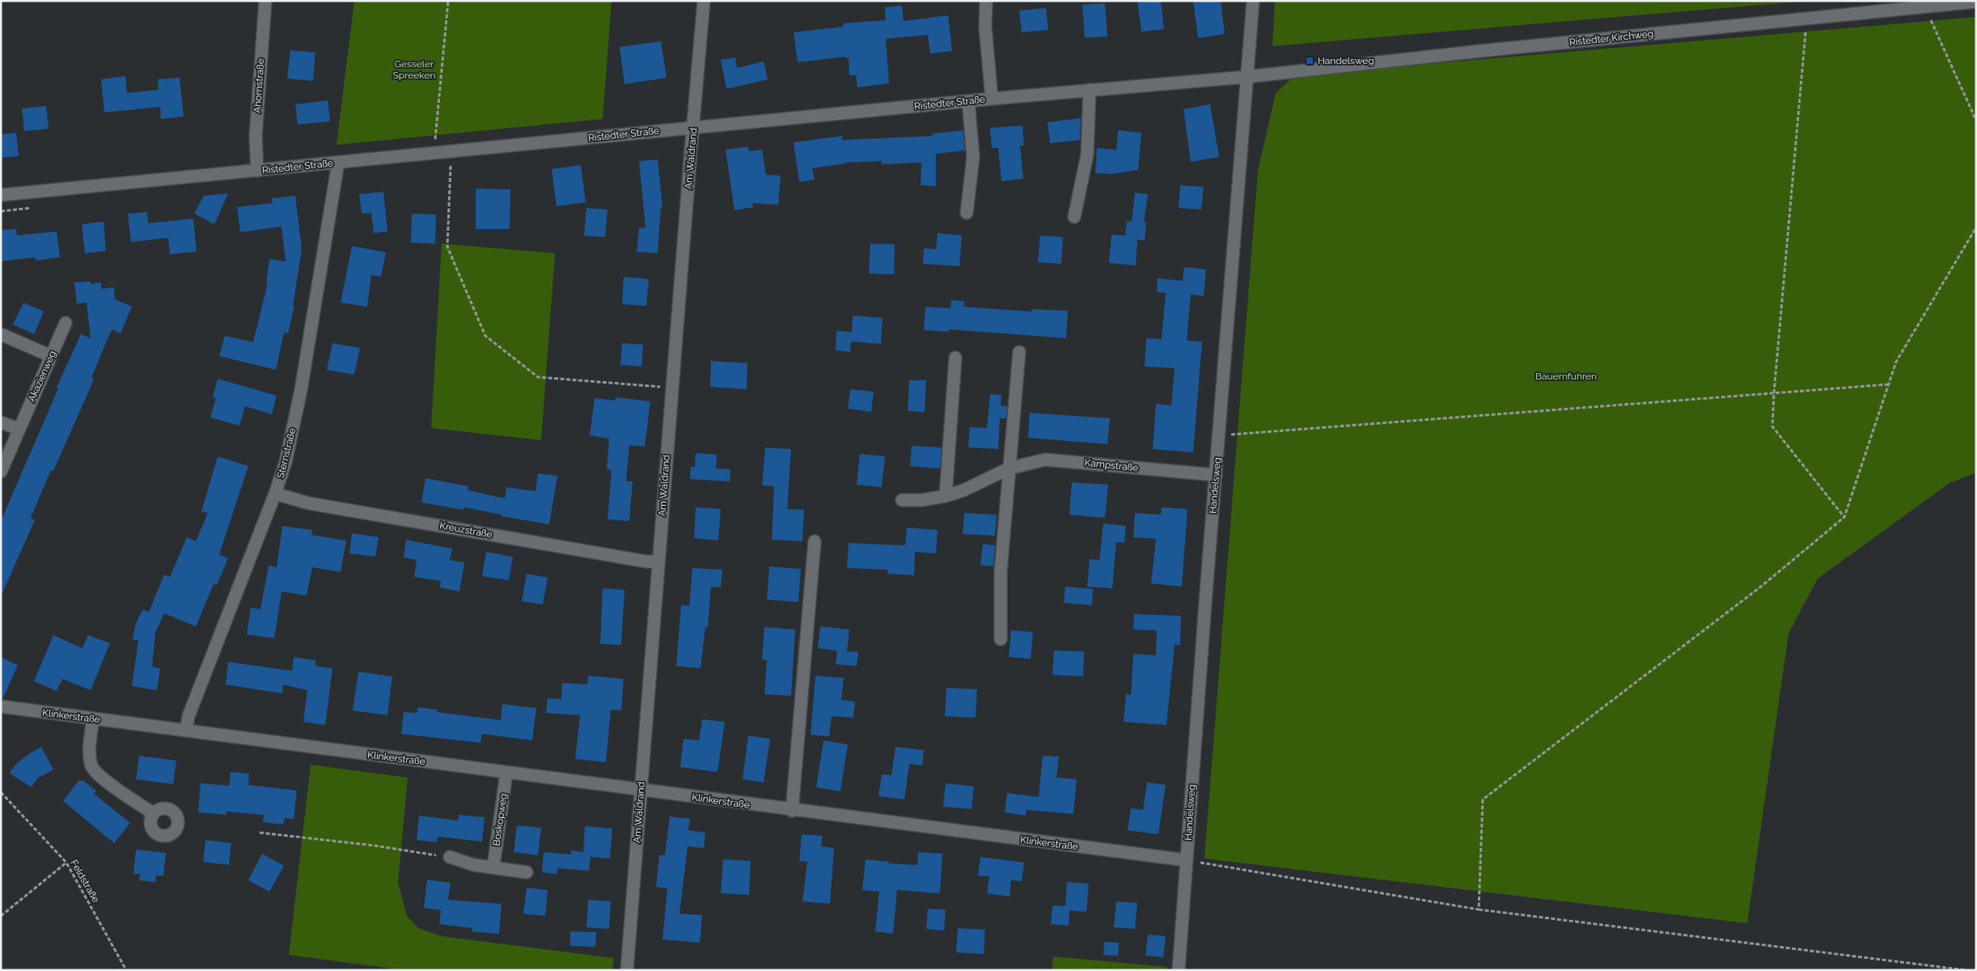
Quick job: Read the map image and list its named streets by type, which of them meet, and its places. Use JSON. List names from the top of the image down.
{
  "streets": {
    "street": [
      "Ristedter Kirchweg",
      "Ahornstraße",
      "Ristedter Straße",
      "Am Waldrand",
      "Akazienweg",
      "Sternstraße",
      "Kampstraße",
      "Handelsweg",
      "Kreuzstraße",
      "Klinkerstraße",
      "Boskopweg"
    ],
    "path": ["Feldstraße"]
  },
  "crossings": [
    ["Ristedter Kirchweg", "Ristedter Straße"],
    ["Ristedter Kirchweg", "Handelsweg"],
    ["Ahornstraße", "Ristedter Straße"],
    ["Ristedter Straße", "Am Waldrand"],
    ["Ristedter Straße", "Sternstraße"],
    ["Ristedter Straße", "Handelsweg"],
    ["Am Waldrand", "Kreuzstraße"],
    ["Am Waldrand", "Klinkerstraße"],
    ["Sternstraße", "Kreuzstraße"],
    ["Sternstraße", "Klinkerstraße"],
    ["Kampstraße", "Handelsweg"],
    ["Handelsweg", "Klinkerstraße"],
    ["Klinkerstraße", "Boskopweg"]
  ],
  "parks": ["Gesseler Spreeken", "Bauernfuhren"],
  "places": {
    "transit": ["Handelsweg"]
  }
}
